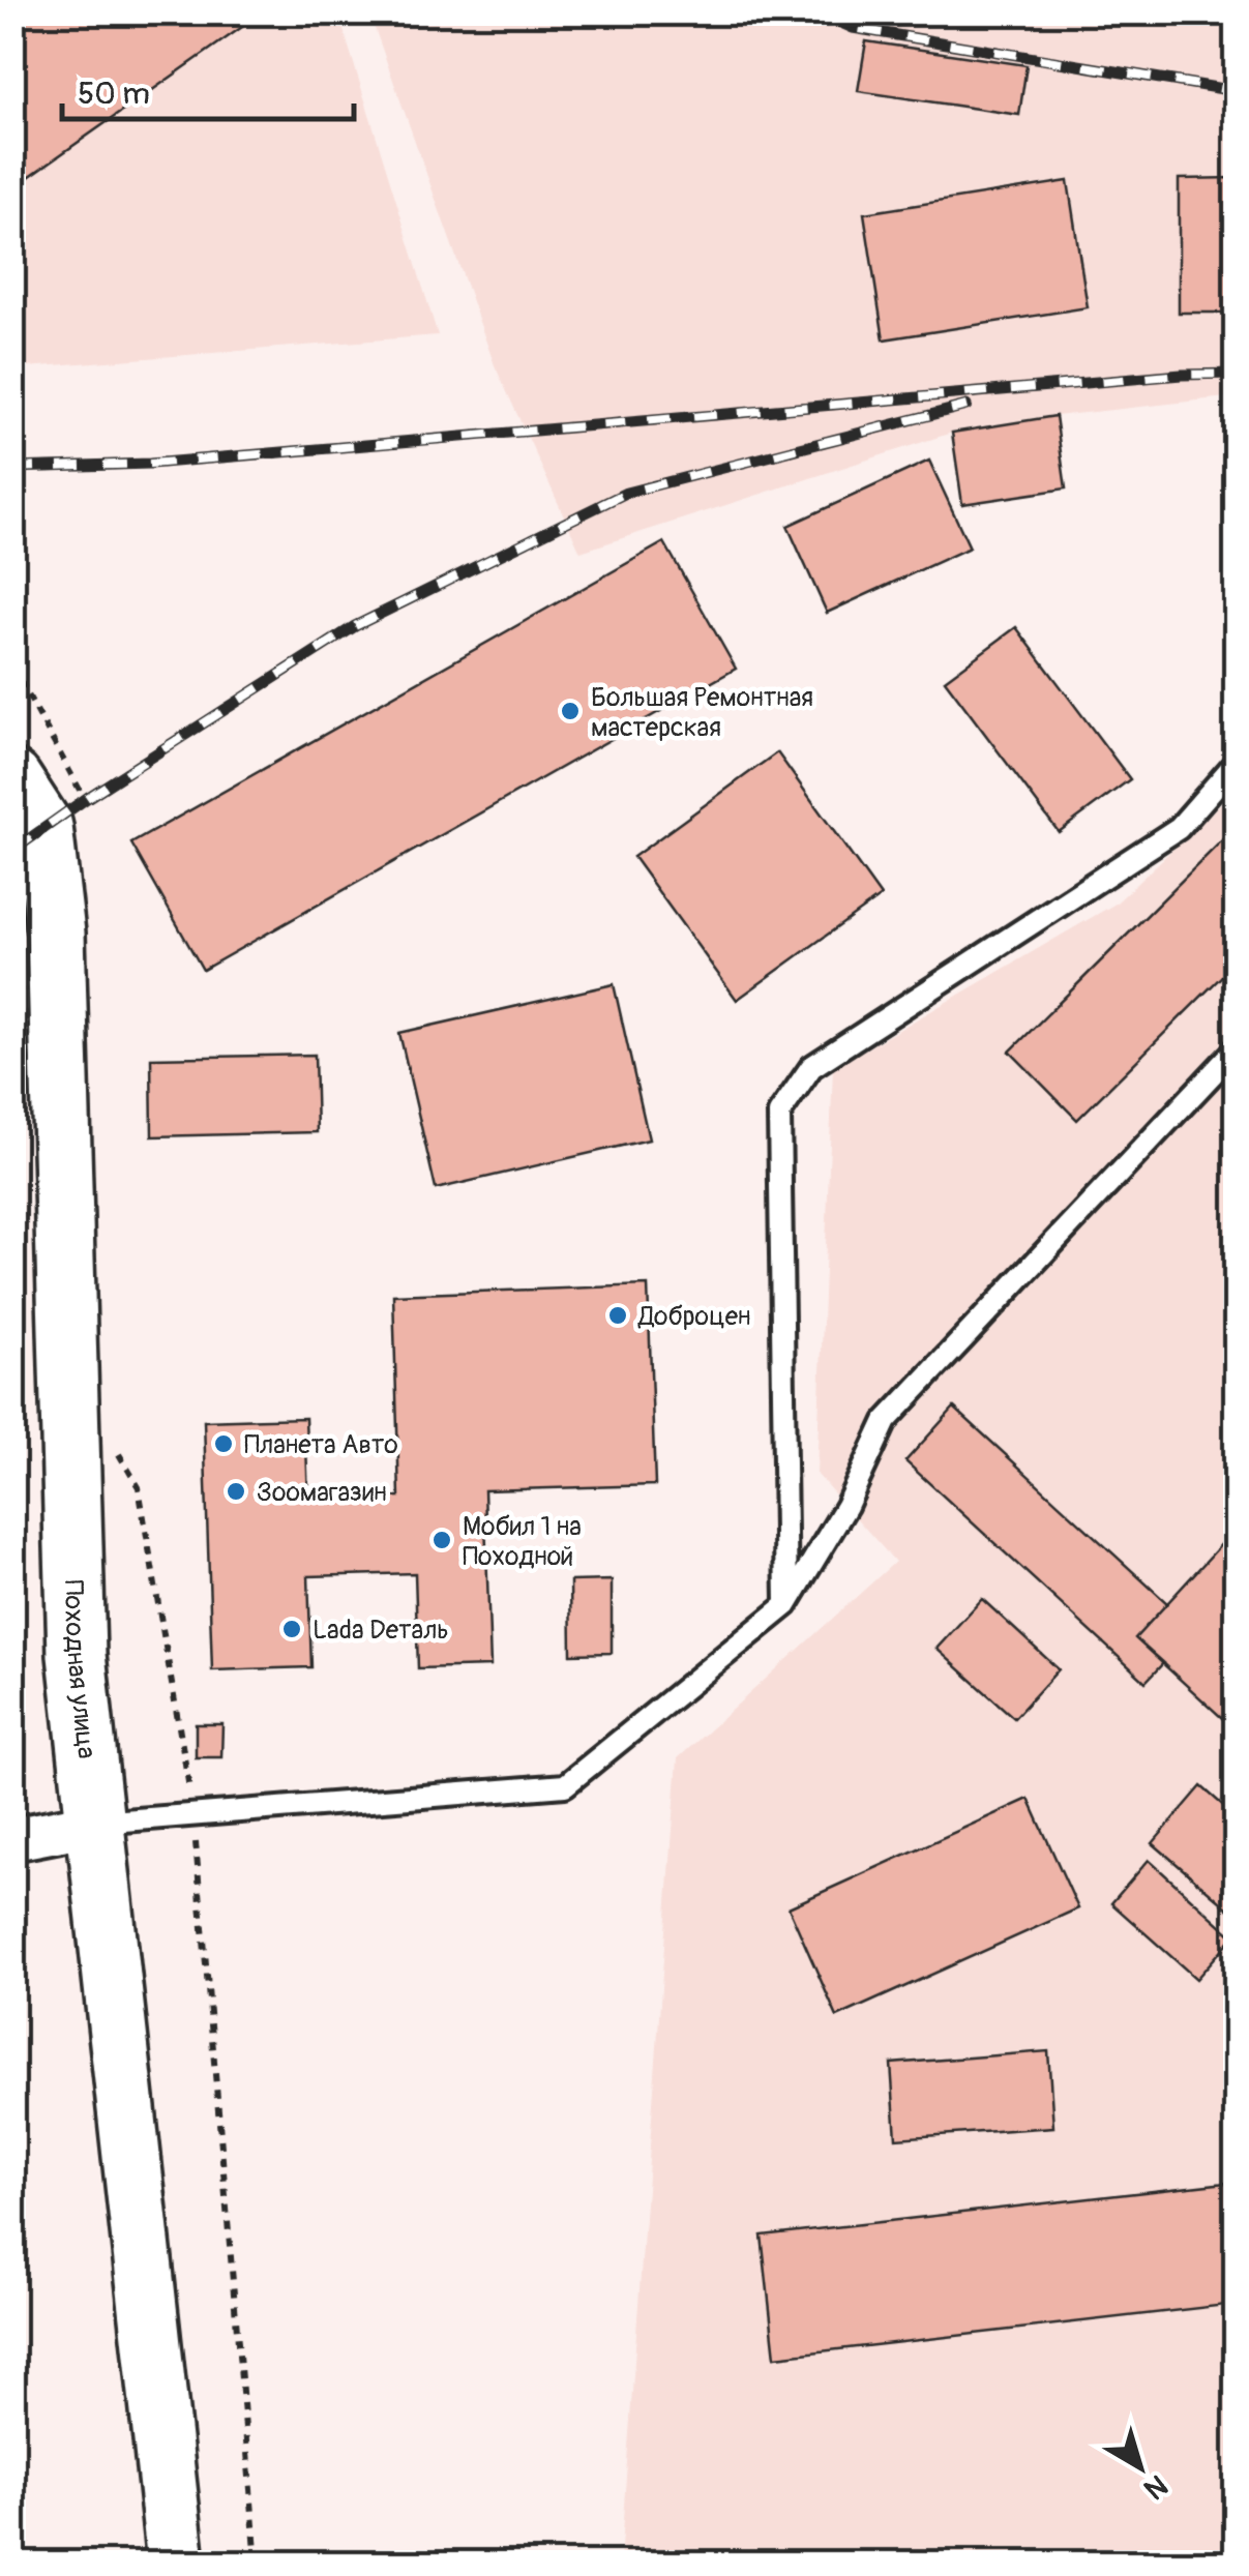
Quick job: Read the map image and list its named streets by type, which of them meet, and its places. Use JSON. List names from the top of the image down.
{
  "streets": {
    "main road": ["Походная улица"]
  },
  "places": [
    "Большая Ремонтная мастерская",
    "Доброцен",
    "Планета Авто",
    "Зоомагазин",
    "Мобил 1 на Походной",
    "Lada Dеталь"
  ],
  "scale_bar": "50 m",
  "north": "bottom right"
}
